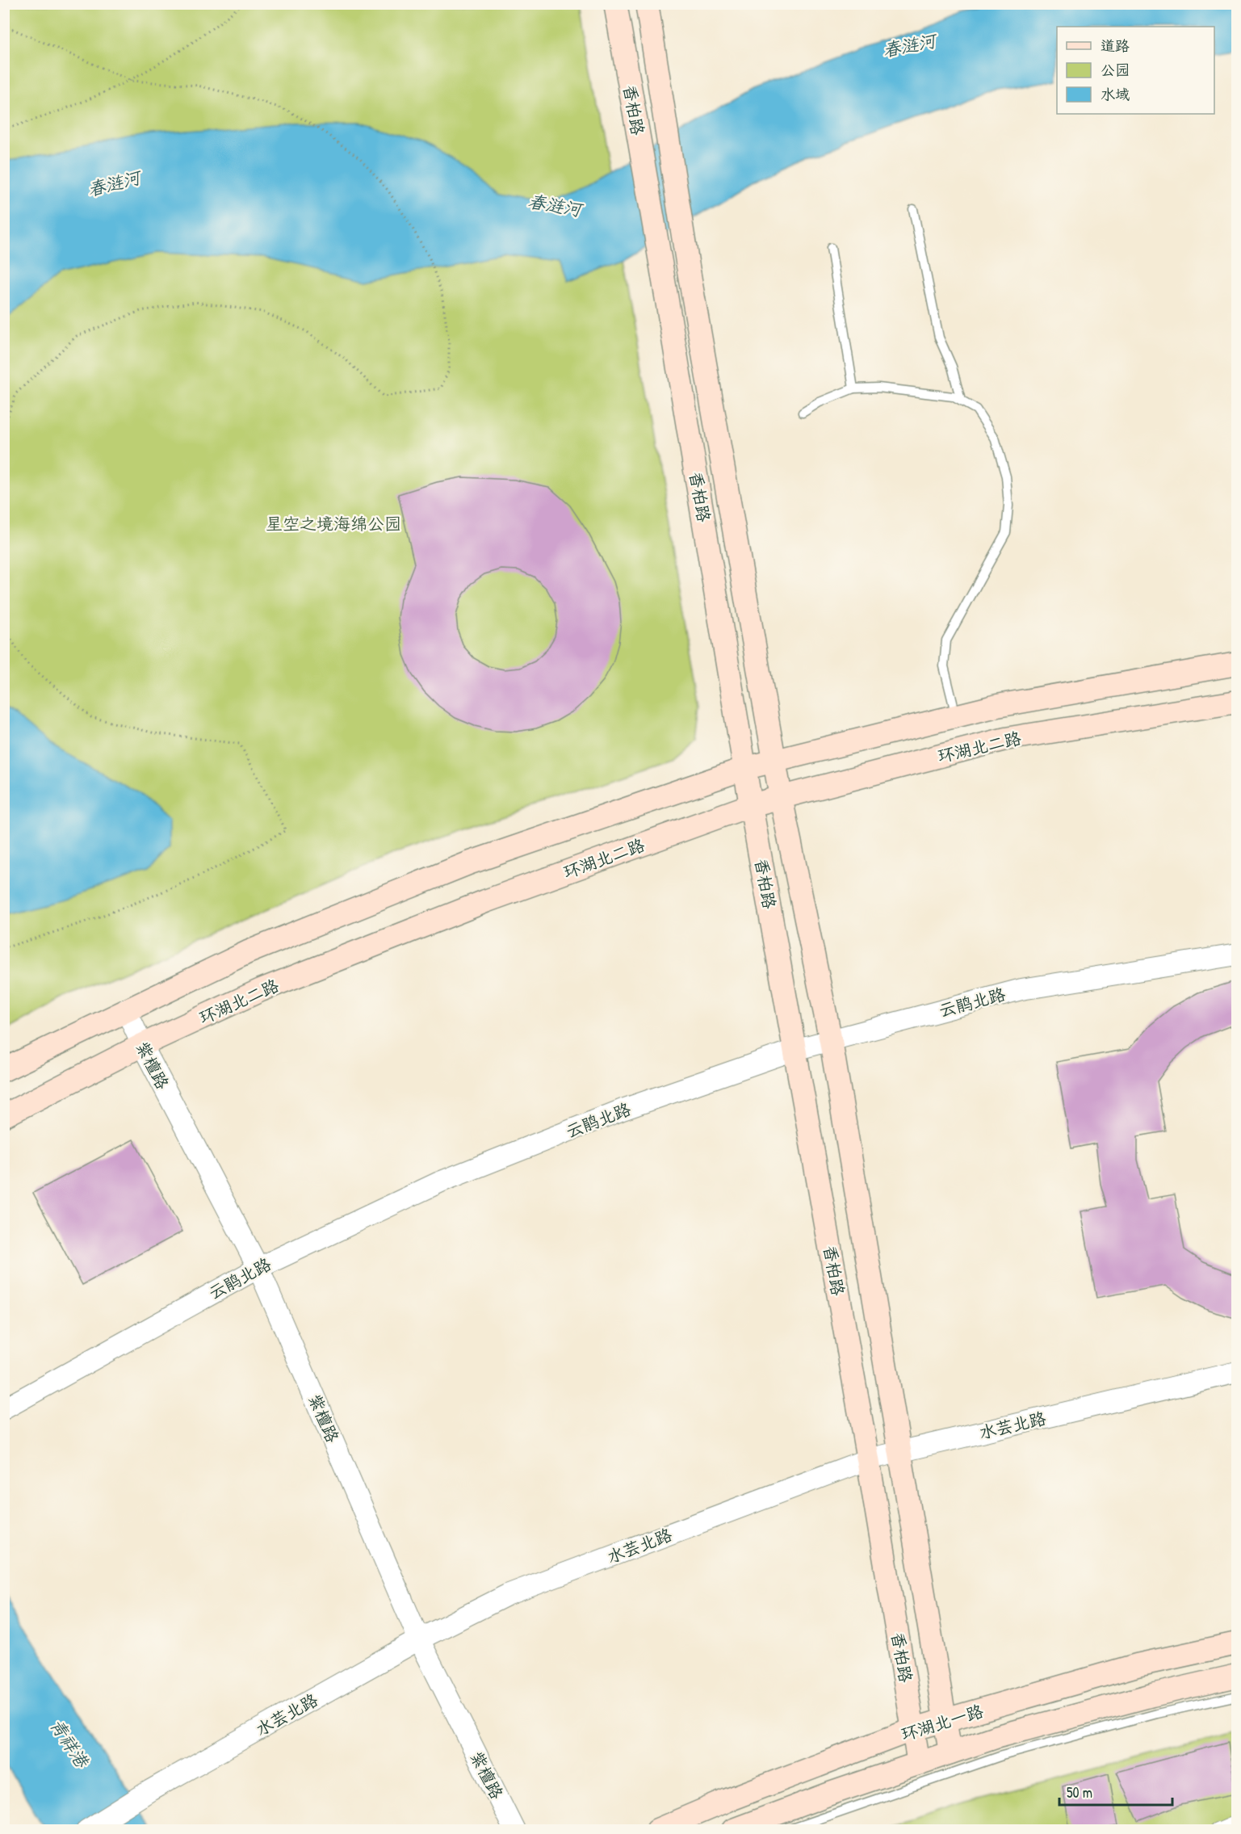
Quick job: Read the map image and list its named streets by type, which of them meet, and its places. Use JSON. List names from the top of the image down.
{
  "streets": {
    "main road": ["香柏路", "环湖北二路", "环湖北一路"],
    "street": ["云鹃北路", "紫檀路", "水芸北路"]
  },
  "crossings": [
    ["香柏路", "环湖北二路"],
    ["香柏路", "云鹃北路"],
    ["香柏路", "水芸北路"],
    ["香柏路", "环湖北一路"],
    ["环湖北二路", "紫檀路"],
    ["云鹃北路", "紫檀路"],
    ["紫檀路", "水芸北路"]
  ],
  "water": ["春涟河", "青祥港"],
  "parks": ["星空之境海绵公园"],
  "legend": ["道路", "公园", "水域"],
  "scale_bar": "50 m"
}
